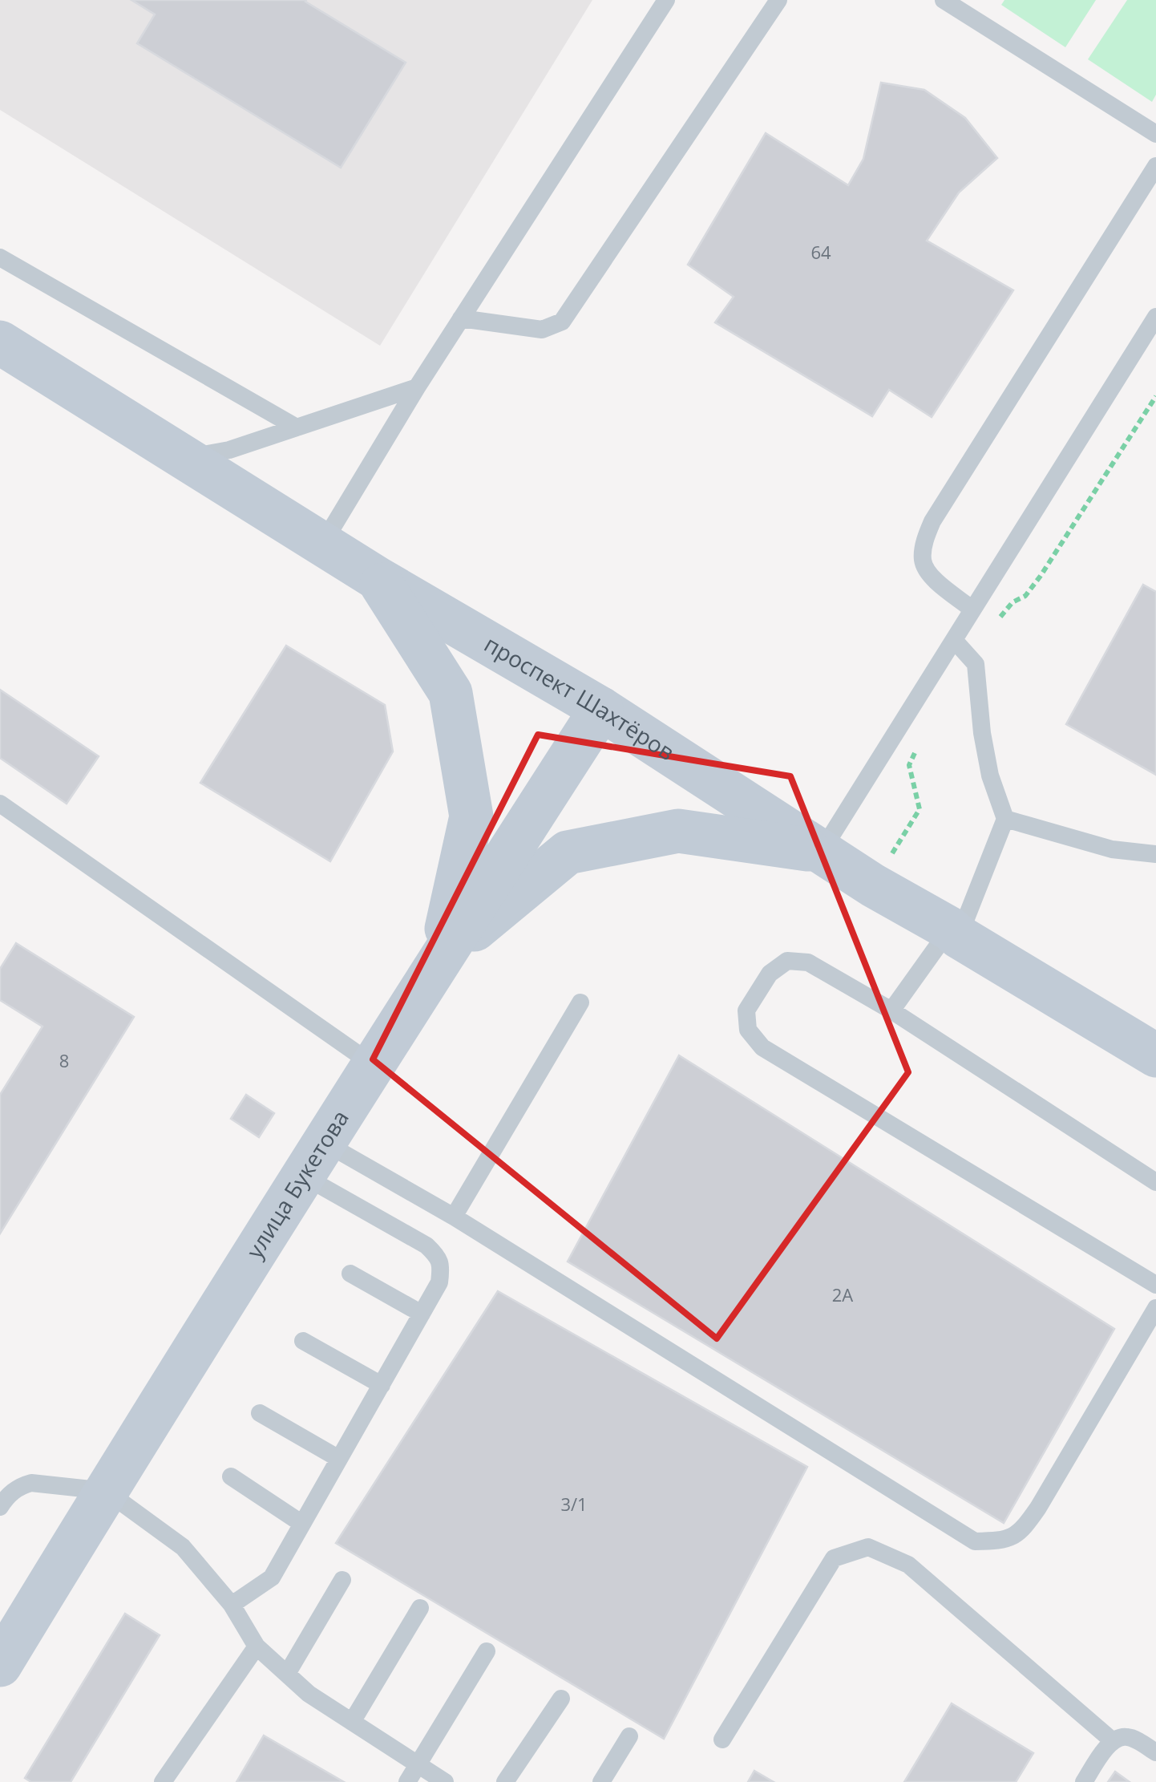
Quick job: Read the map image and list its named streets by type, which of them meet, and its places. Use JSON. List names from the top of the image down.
{
  "streets": {
    "street": ["проспект Шахтёров", "улица Букетова"]
  },
  "crossings": [
    ["проспект Шахтёров", "улица Букетова"]
  ],
  "house_numbers": [
    "64",
    "8",
    "2А",
    "3/1"
  ]
}
